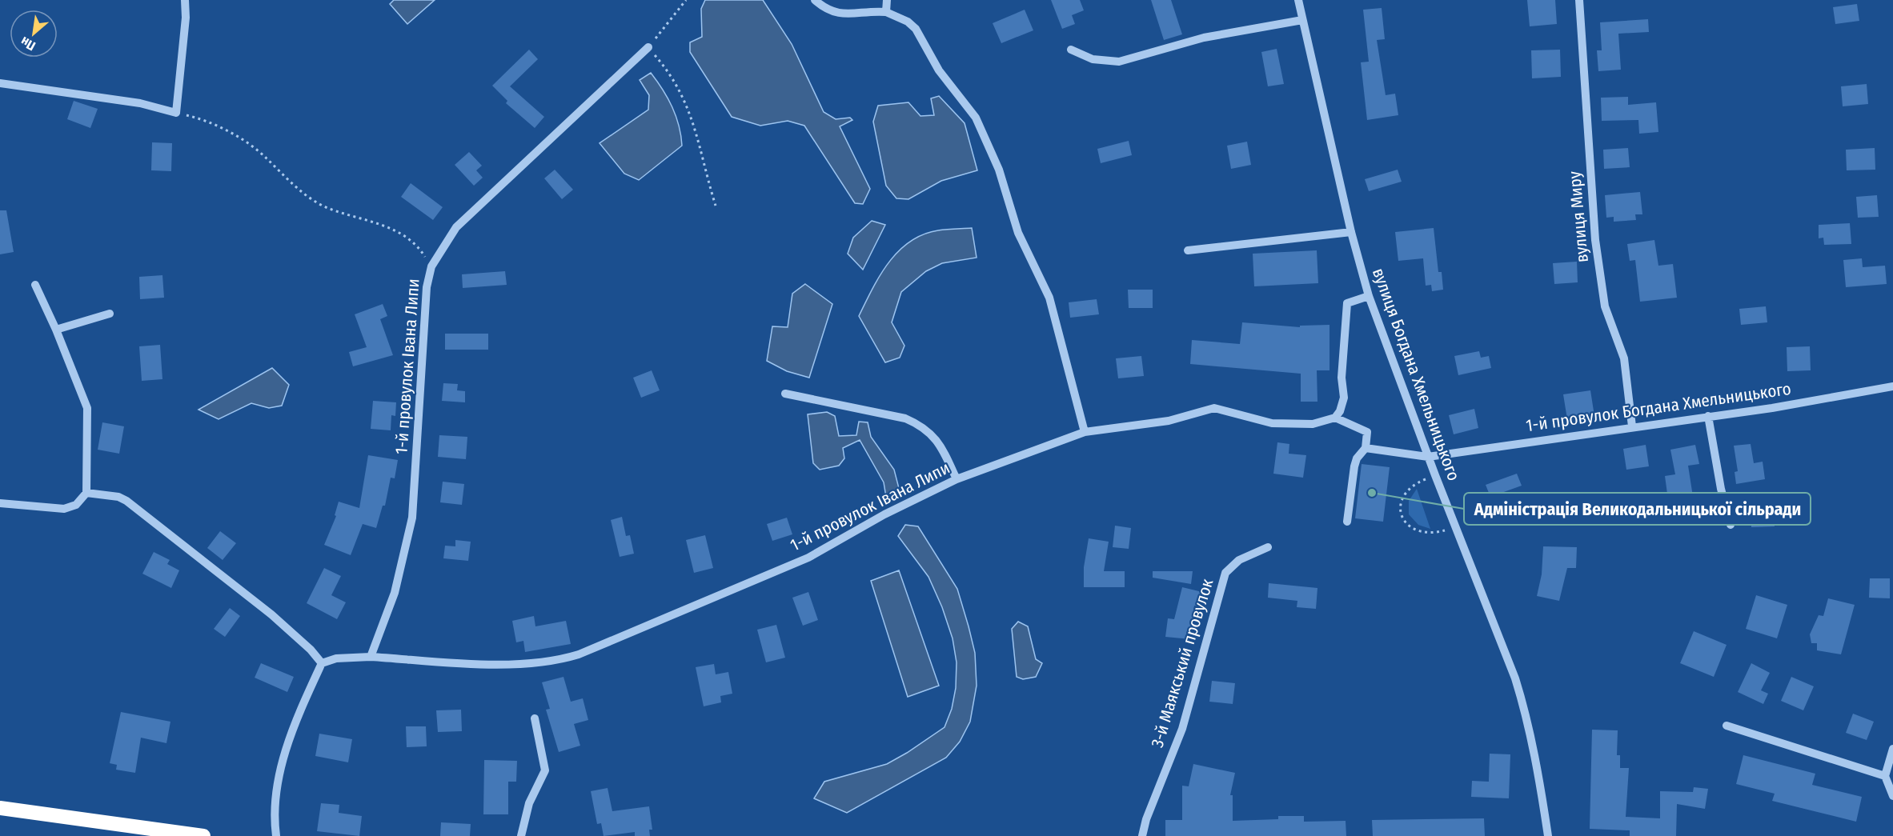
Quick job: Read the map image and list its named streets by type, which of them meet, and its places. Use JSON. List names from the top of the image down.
{
  "streets": {
    "street": [
      "вулиця Миру",
      "1-й провулок Івана Липи",
      "вулиця Богдана Хмельницького",
      "1-й провулок Богдана Хмельницького",
      "3-й Маякський провулок"
    ]
  },
  "crossings": [
    ["вулиця Миру", "1-й провулок Богдана Хмельницького"],
    ["вулиця Богдана Хмельницького", "1-й провулок Богдана Хмельницького"]
  ],
  "places": ["Адміністрація Великодальницької сільради"],
  "north": "bottom left"
}
